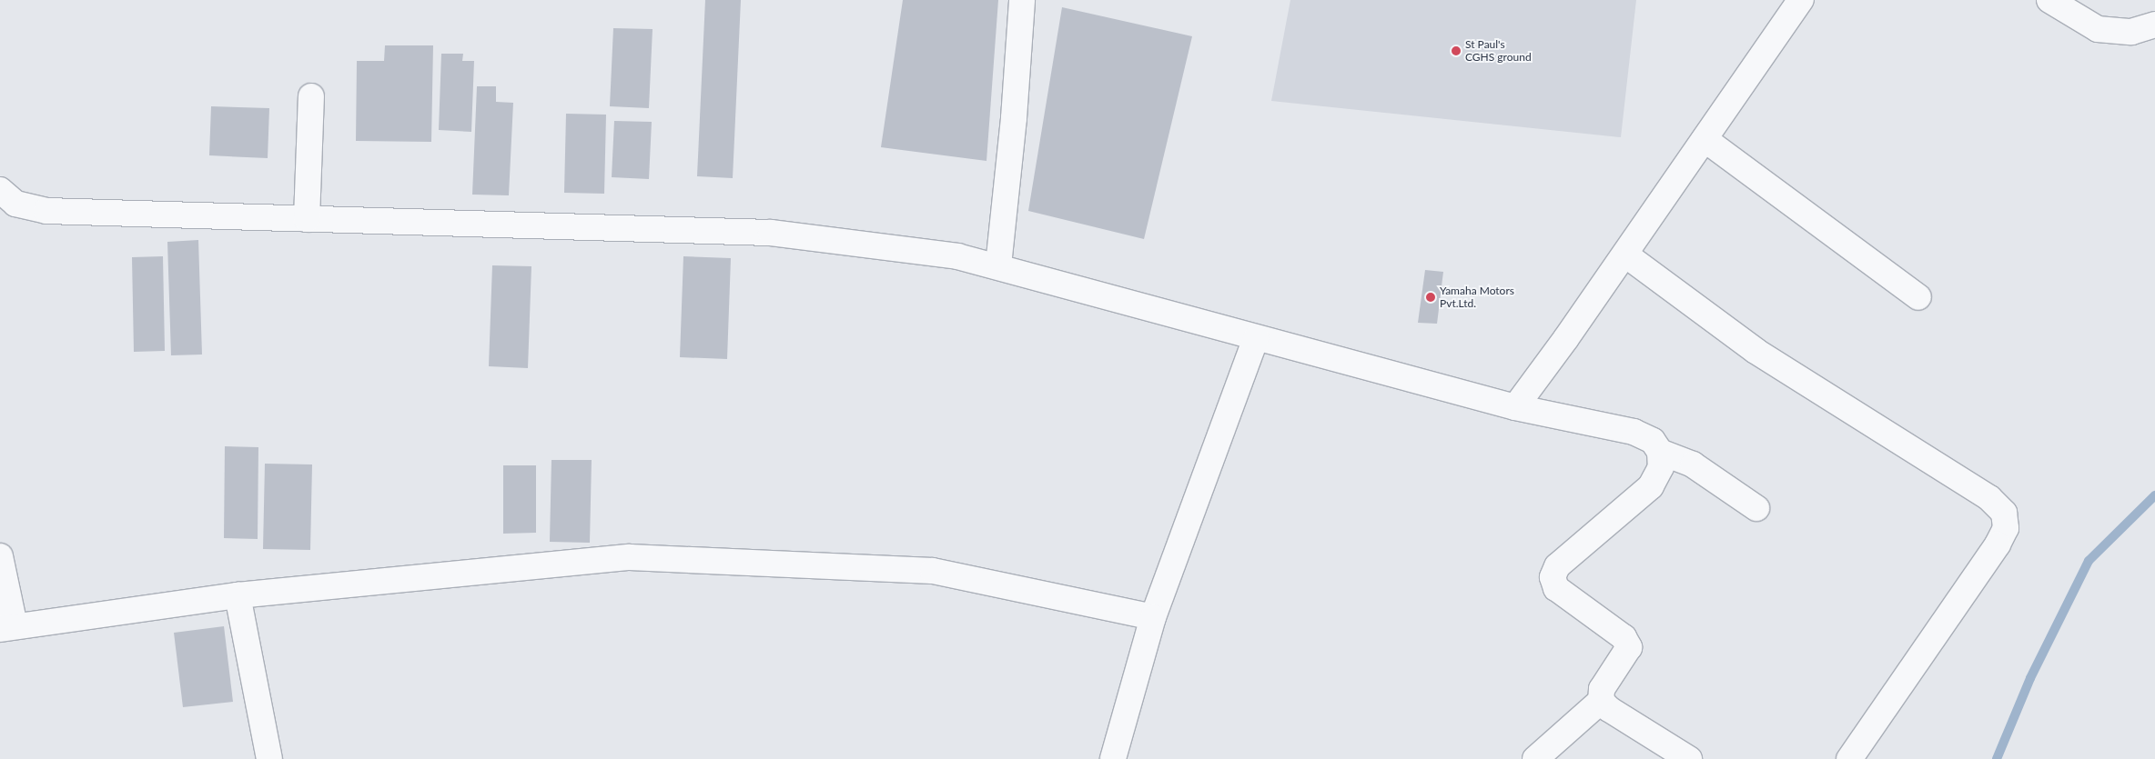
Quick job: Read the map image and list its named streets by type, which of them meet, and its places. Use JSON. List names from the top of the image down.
{
  "places": ["St Paul's CGHS ground", "Yamaha Motors Pvt.Ltd."]
}
